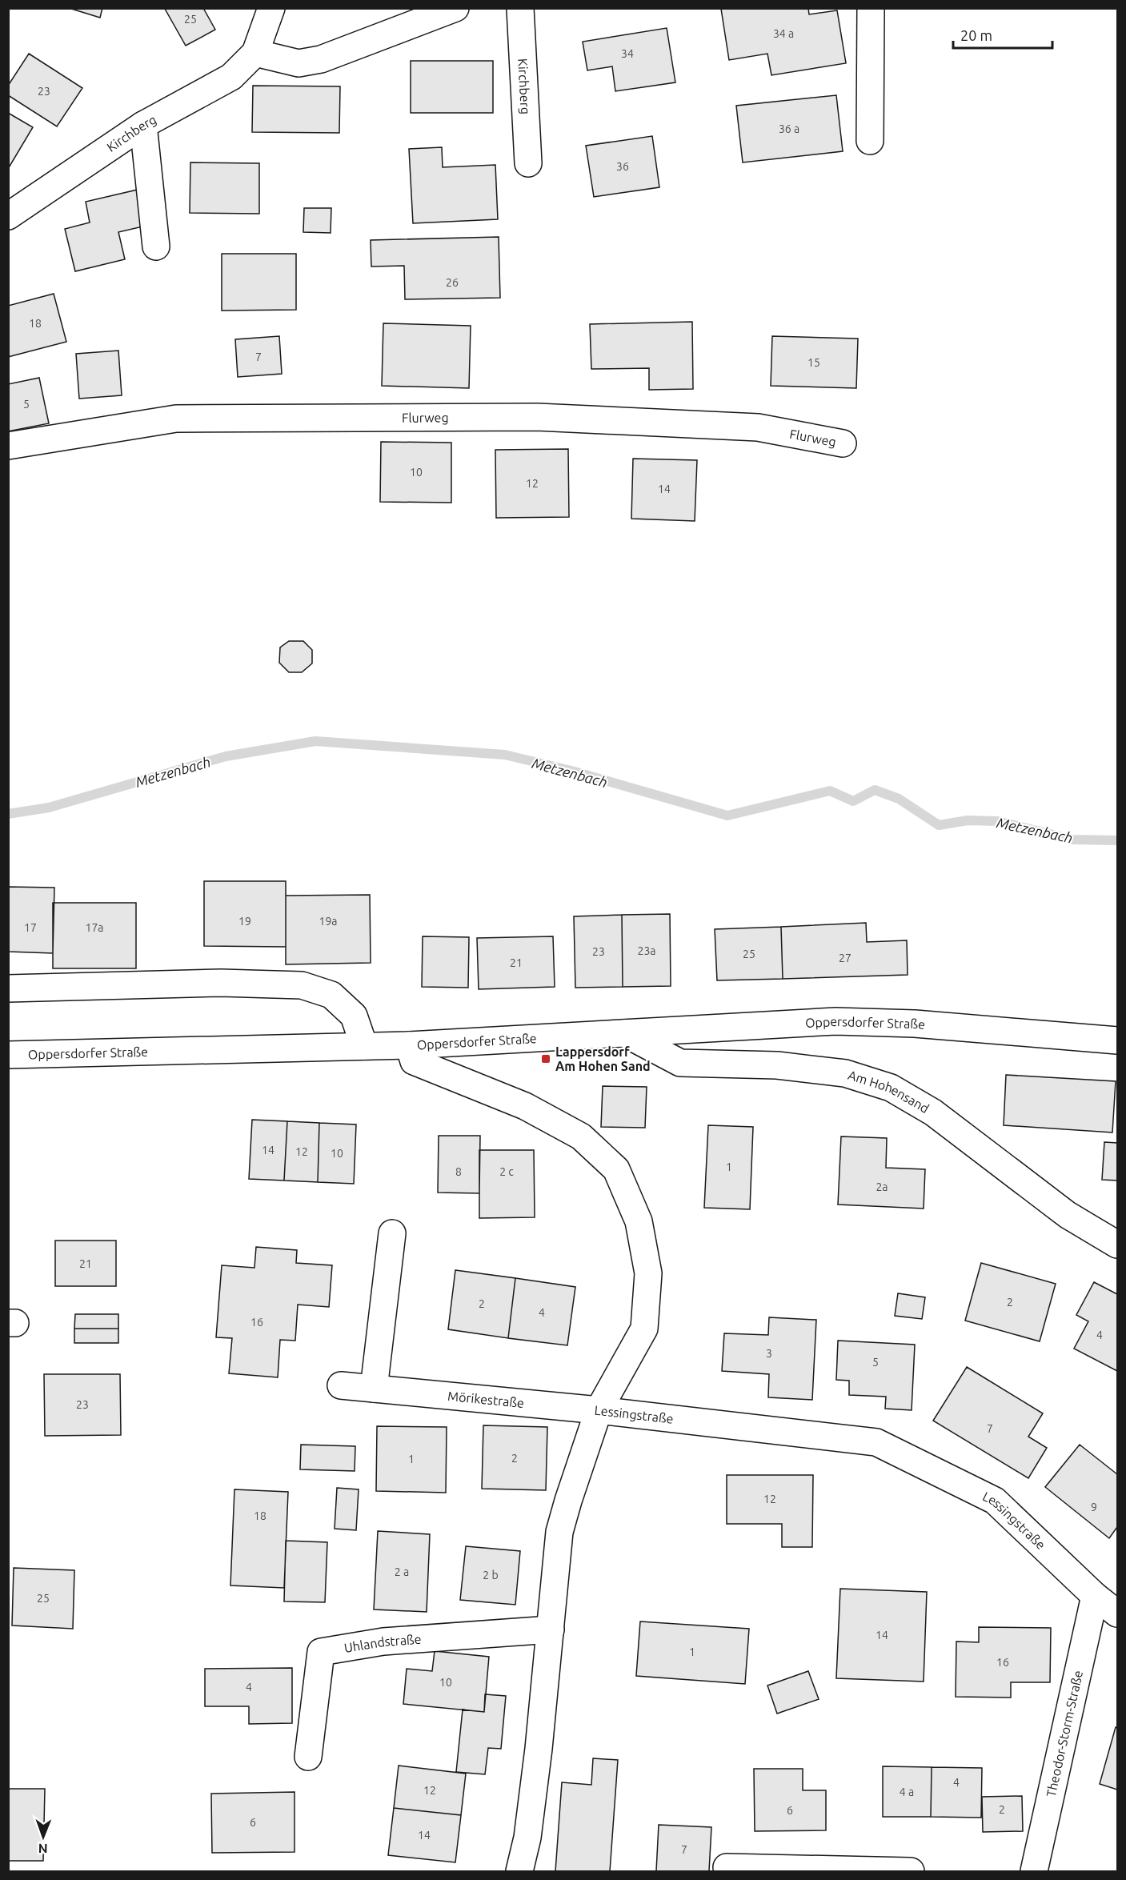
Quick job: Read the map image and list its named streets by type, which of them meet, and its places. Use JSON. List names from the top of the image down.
{
  "streets": {
    "street": [
      "Kirchberg",
      "Flurweg",
      "Oppersdorfer Straße",
      "Am Hohensand",
      "Mörikestraße",
      "Lessingstraße",
      "Uhlandstraße",
      "Theodor-Storm-Straße"
    ]
  },
  "crossings": [
    ["Oppersdorfer Straße", "Am Hohensand"],
    ["Oppersdorfer Straße", "Lessingstraße"],
    ["Mörikestraße", "Lessingstraße"],
    ["Lessingstraße", "Theodor-Storm-Straße"]
  ],
  "water": ["Metzenbach"],
  "places": {
    "transit": ["Lappersdorf Am Hohen Sand"]
  },
  "house_numbers": [
    "25",
    "34 a",
    "34",
    "23",
    "36 a",
    "36",
    "26",
    "18",
    "7",
    "15",
    "5",
    "10",
    "12",
    "14",
    "19",
    "19a",
    "17",
    "17a",
    "23a",
    "23",
    "25",
    "27",
    "21",
    "14",
    "12",
    "10",
    "1",
    "8",
    "2 c",
    "2a",
    "21",
    "2",
    "2",
    "4",
    "16",
    "4",
    "3",
    "5",
    "23",
    "7",
    "2",
    "1",
    "12",
    "9",
    "18",
    "2 a",
    "2 b",
    "25",
    "14",
    "1",
    "16",
    "10",
    "4",
    "4",
    "12",
    "4 a",
    "2",
    "6",
    "6",
    "14",
    "7"
  ],
  "scale_bar": "20 m",
  "north": "bottom"
}
